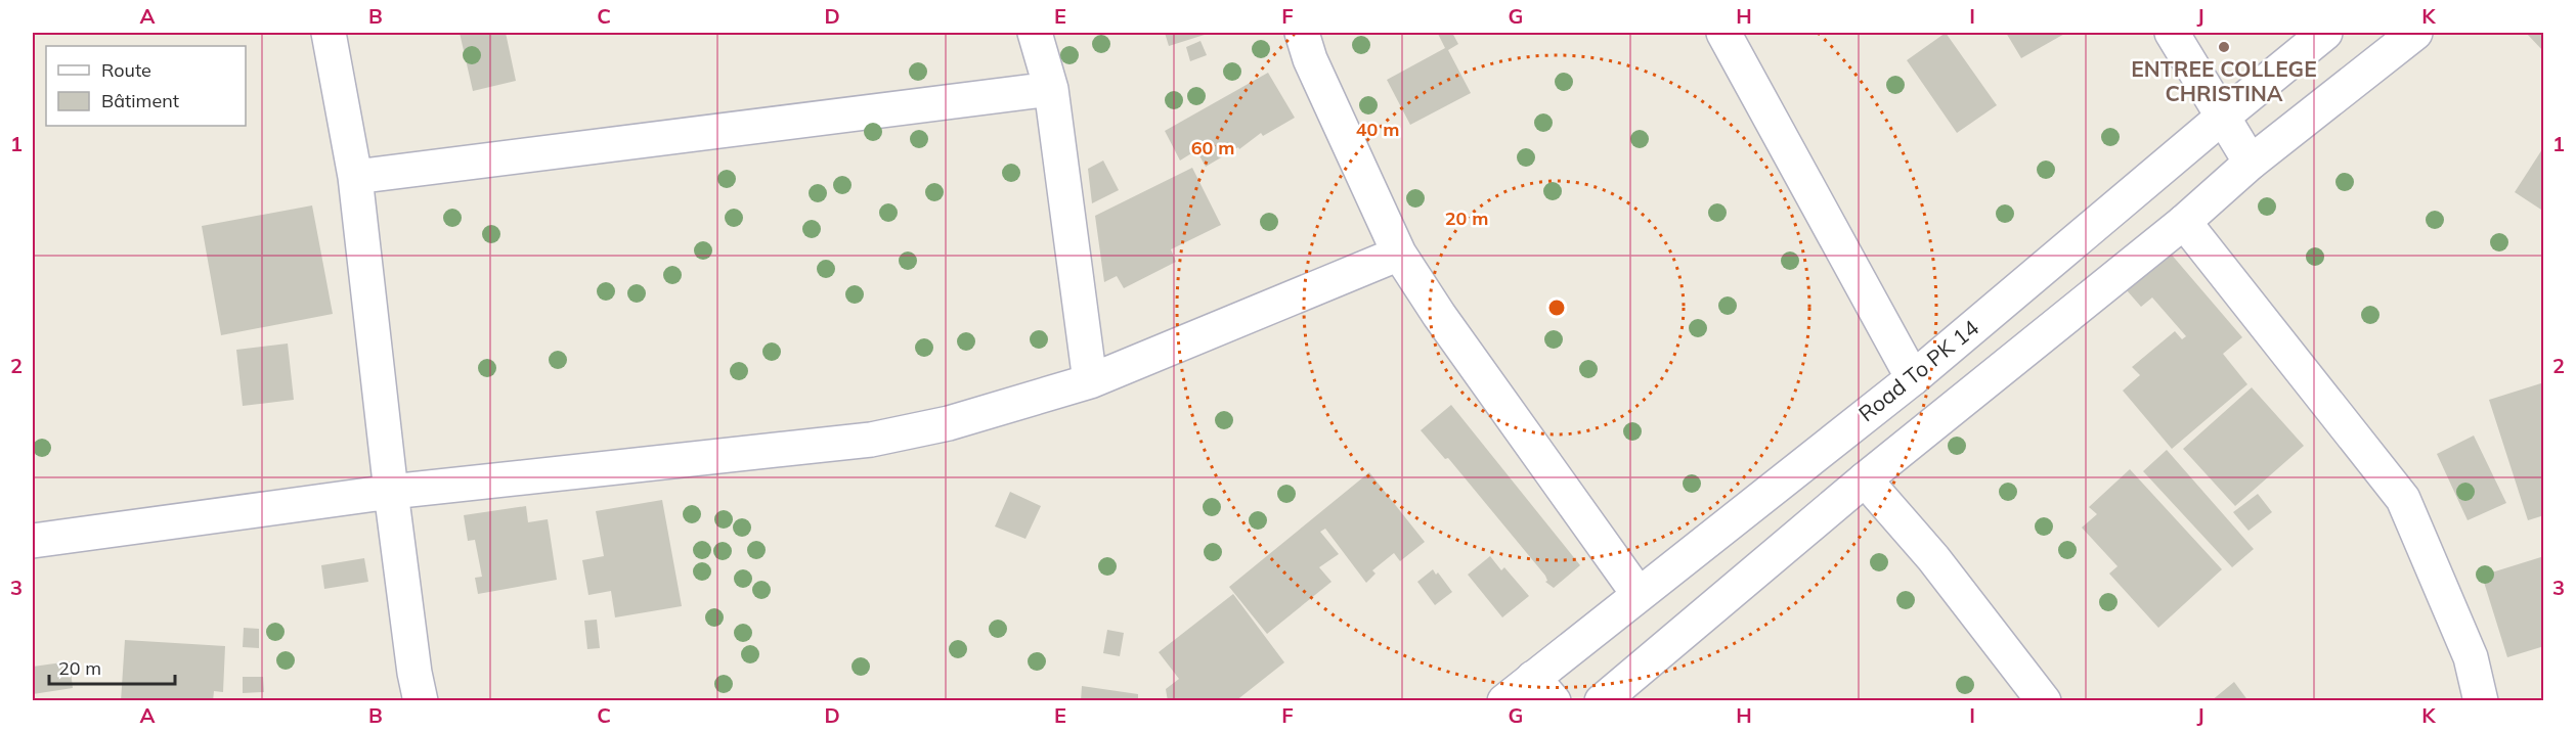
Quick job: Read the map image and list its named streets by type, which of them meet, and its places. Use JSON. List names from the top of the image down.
{
  "streets": {
    "street": ["Road To PK 14"]
  },
  "places": ["ENTREE COLLEGE CHRISTINA"],
  "legend": ["Route", "Bâtiment"],
  "scale_bar": "20 m",
  "grid": {
    "columns": [
      "A",
      "B",
      "C",
      "D",
      "E",
      "F",
      "G",
      "H",
      "I",
      "J",
      "K"
    ],
    "rows": ["1", "2", "3"]
  },
  "rings": ["40 m", "60 m", "20 m"]
}
